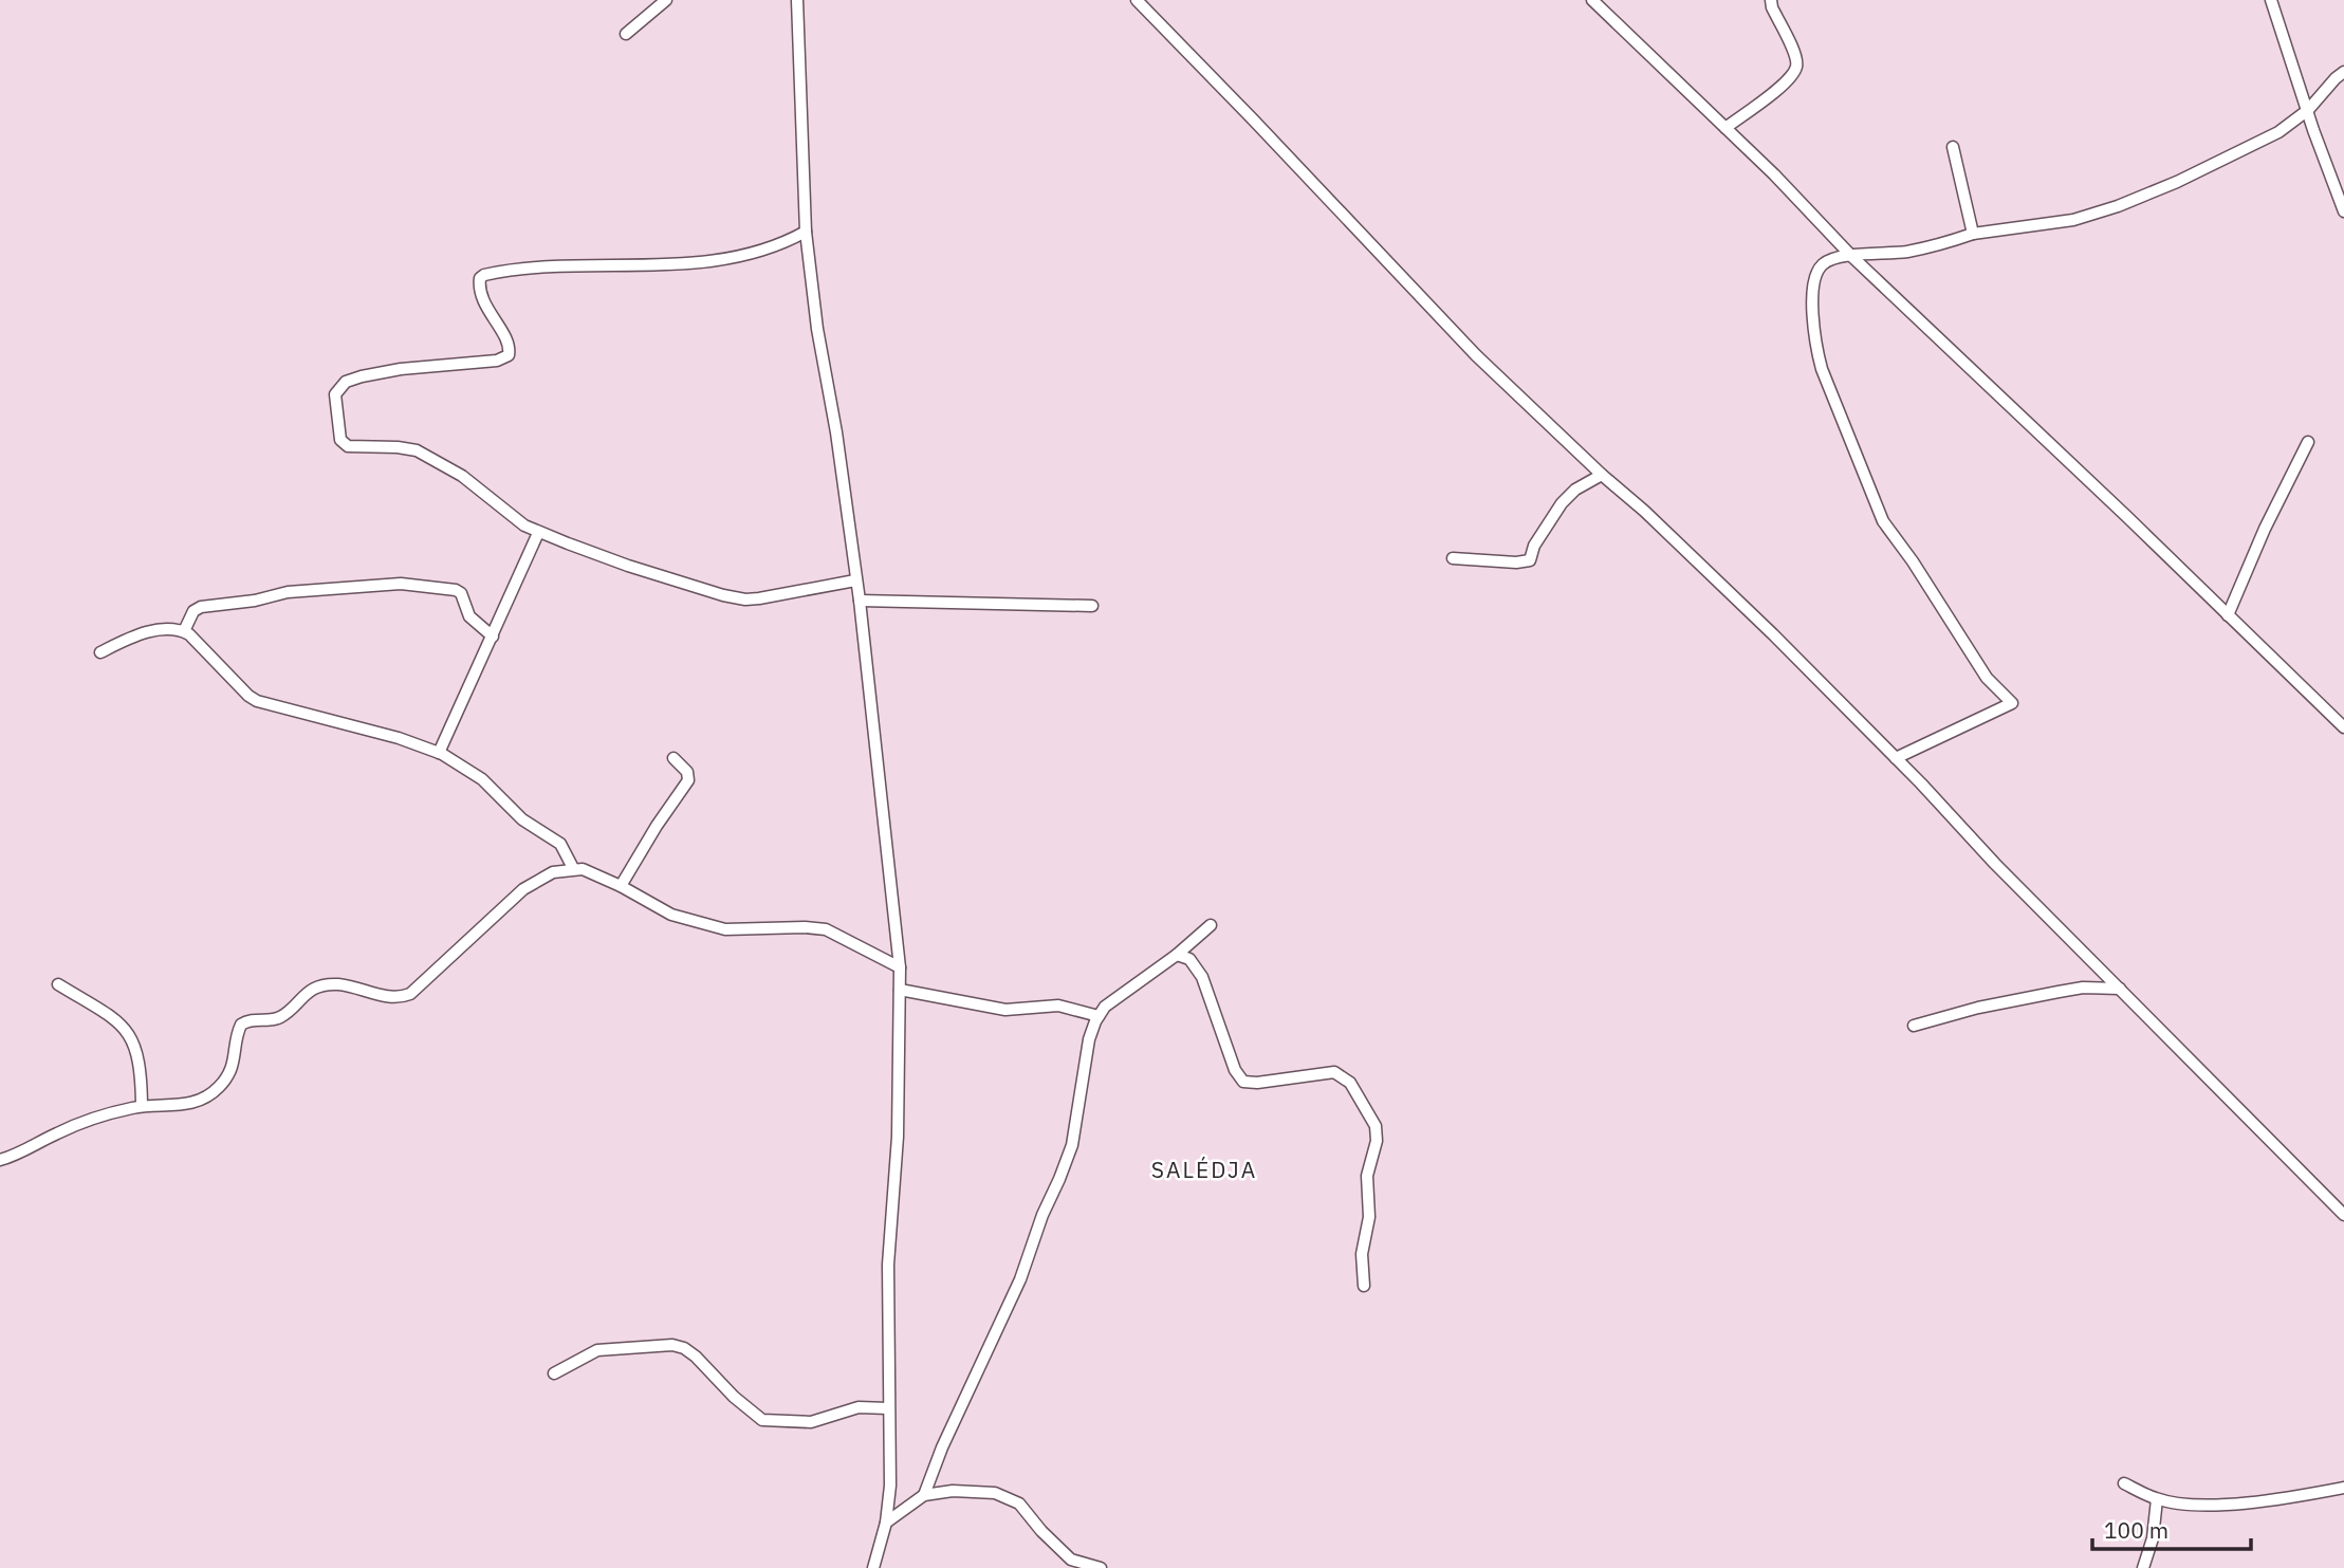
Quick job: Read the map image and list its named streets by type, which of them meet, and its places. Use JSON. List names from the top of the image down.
{
  "districts": ["SALÉDJA"],
  "scale_bar": "100 m"
}
